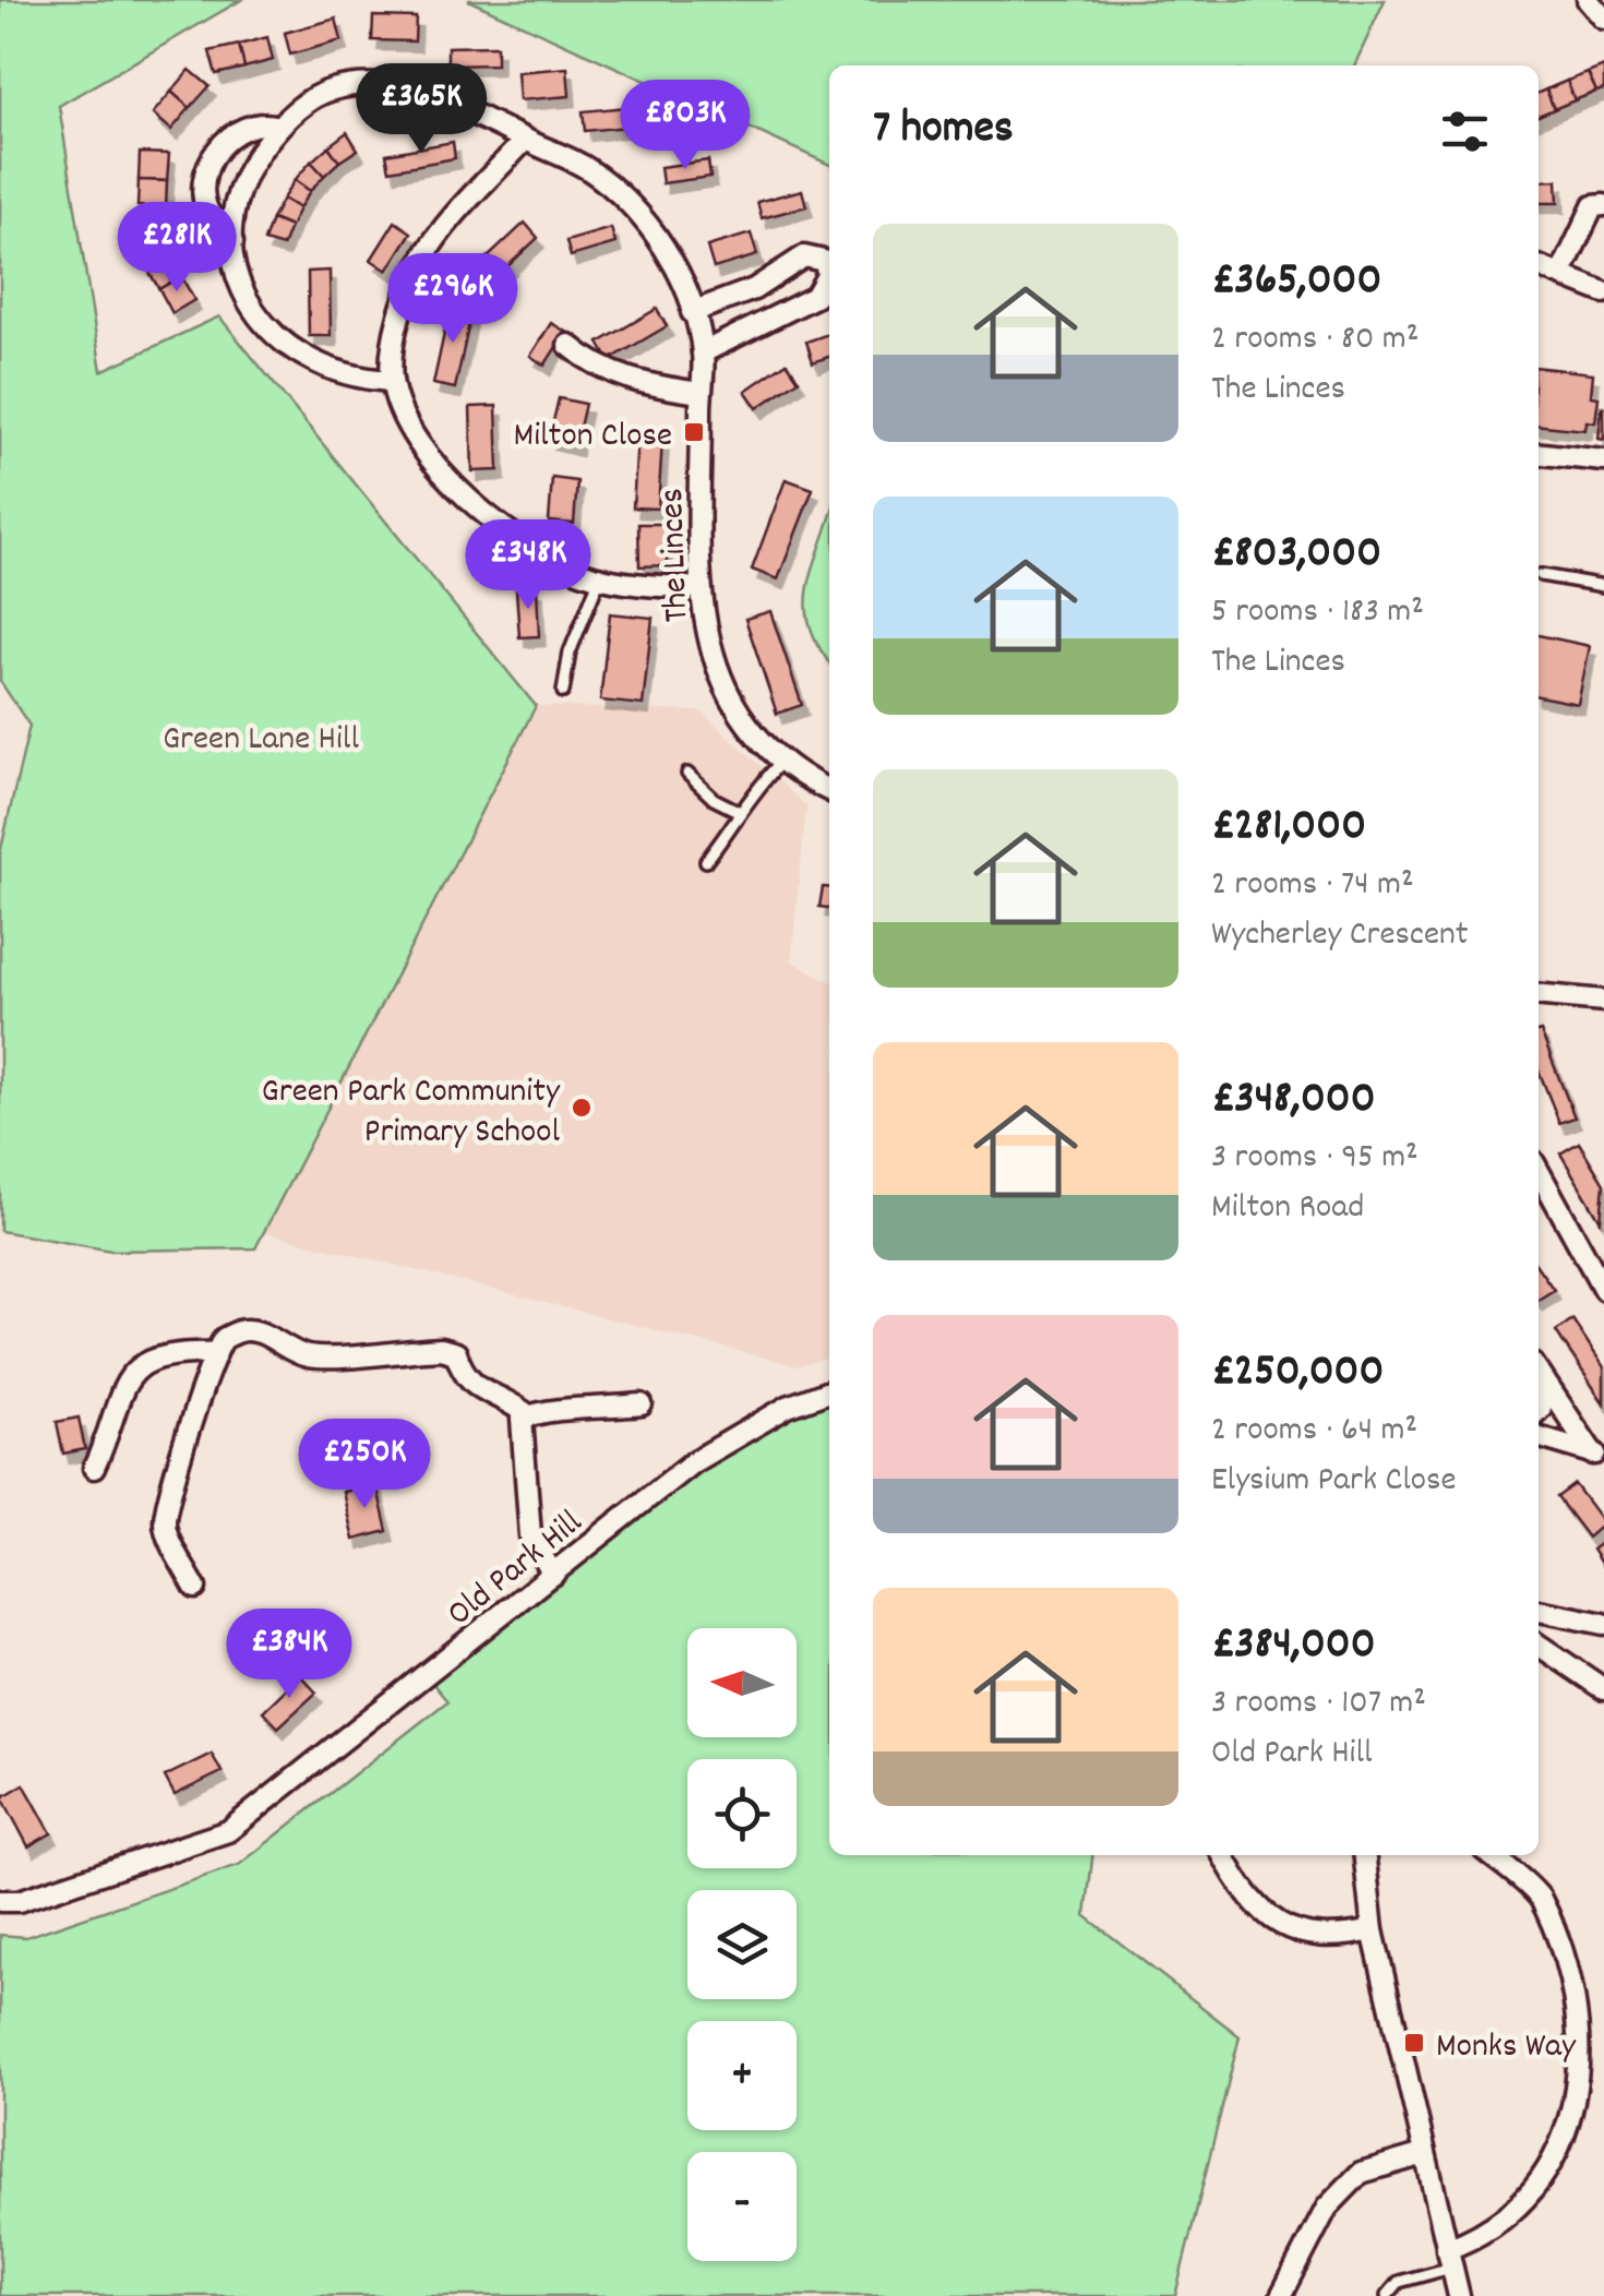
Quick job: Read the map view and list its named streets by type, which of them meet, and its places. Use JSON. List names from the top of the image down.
{
  "streets": {
    "street": ["The Linces", "Old Park Hill"]
  },
  "parks": ["Green Lane Hill"],
  "places": {
    "transit": ["Milton Close", "Monks Way"],
    "other": ["Green Park Community Primary School"]
  },
  "north": "left",
  "page": {
    "price": [
      "£365K",
      "£803K",
      "£281K",
      "£296K",
      "£348K",
      "£250K",
      "£384K"
    ],
    "heading": "7 homes",
    "list": [
      {
        "name": "£365,000",
        "note": "2 rooms · 80 m² · The Linces"
      },
      {
        "name": "£803,000",
        "note": "5 rooms · 183 m² · The Linces"
      },
      {
        "name": "£281,000",
        "note": "2 rooms · 74 m² · Wycherley Crescent"
      },
      {
        "name": "£348,000",
        "note": "3 rooms · 95 m² · Milton Road"
      },
      {
        "name": "£250,000",
        "note": "2 rooms · 64 m² · Elysium Park Close"
      },
      {
        "name": "£384,000",
        "note": "3 rooms · 107 m² · Old Park Hill"
      }
    ],
    "map_buttons": ["+", "−"]
  }
}
